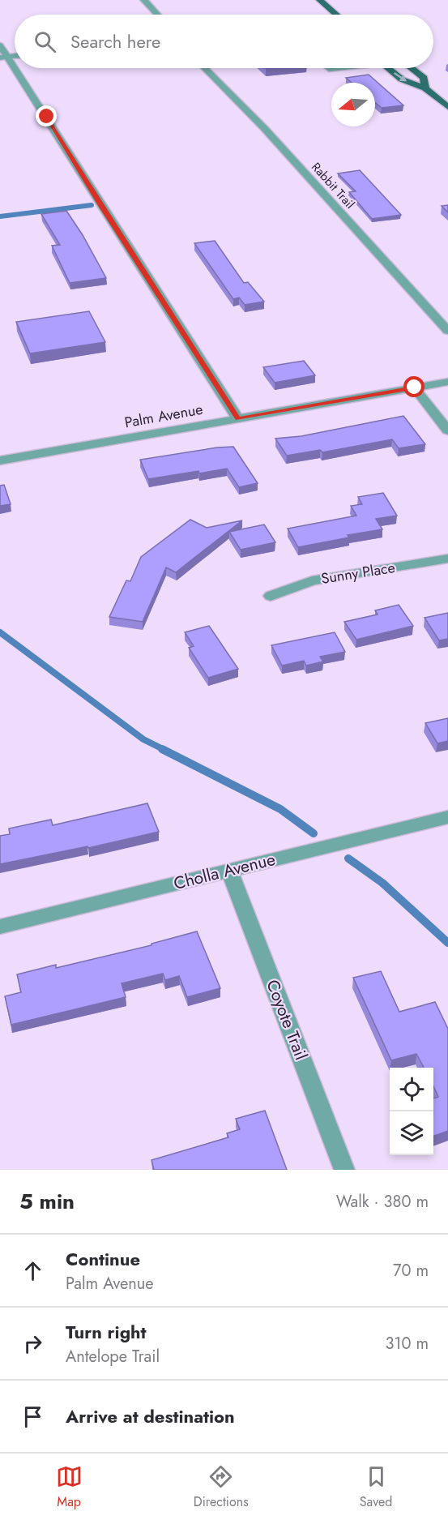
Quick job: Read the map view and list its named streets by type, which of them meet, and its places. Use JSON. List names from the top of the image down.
{
  "streets": {
    "street": [
      "Rabbit Trail",
      "Palm Avenue",
      "Sunny Place",
      "Cholla Avenue",
      "Coyote Trail"
    ]
  },
  "crossings": [
    ["Cholla Avenue", "Coyote Trail"]
  ],
  "north": "left",
  "page": {
    "search": "Search here",
    "heading": ["5 min", "Walk · 380 m"],
    "list": [
      ["Continue", "Palm Avenue", "70 m"],
      ["Turn right", "Antelope Trail", "310 m"],
      "Arrive at destination"
    ],
    "nav": ["Map", "Directions", "Saved"]
  }
}
